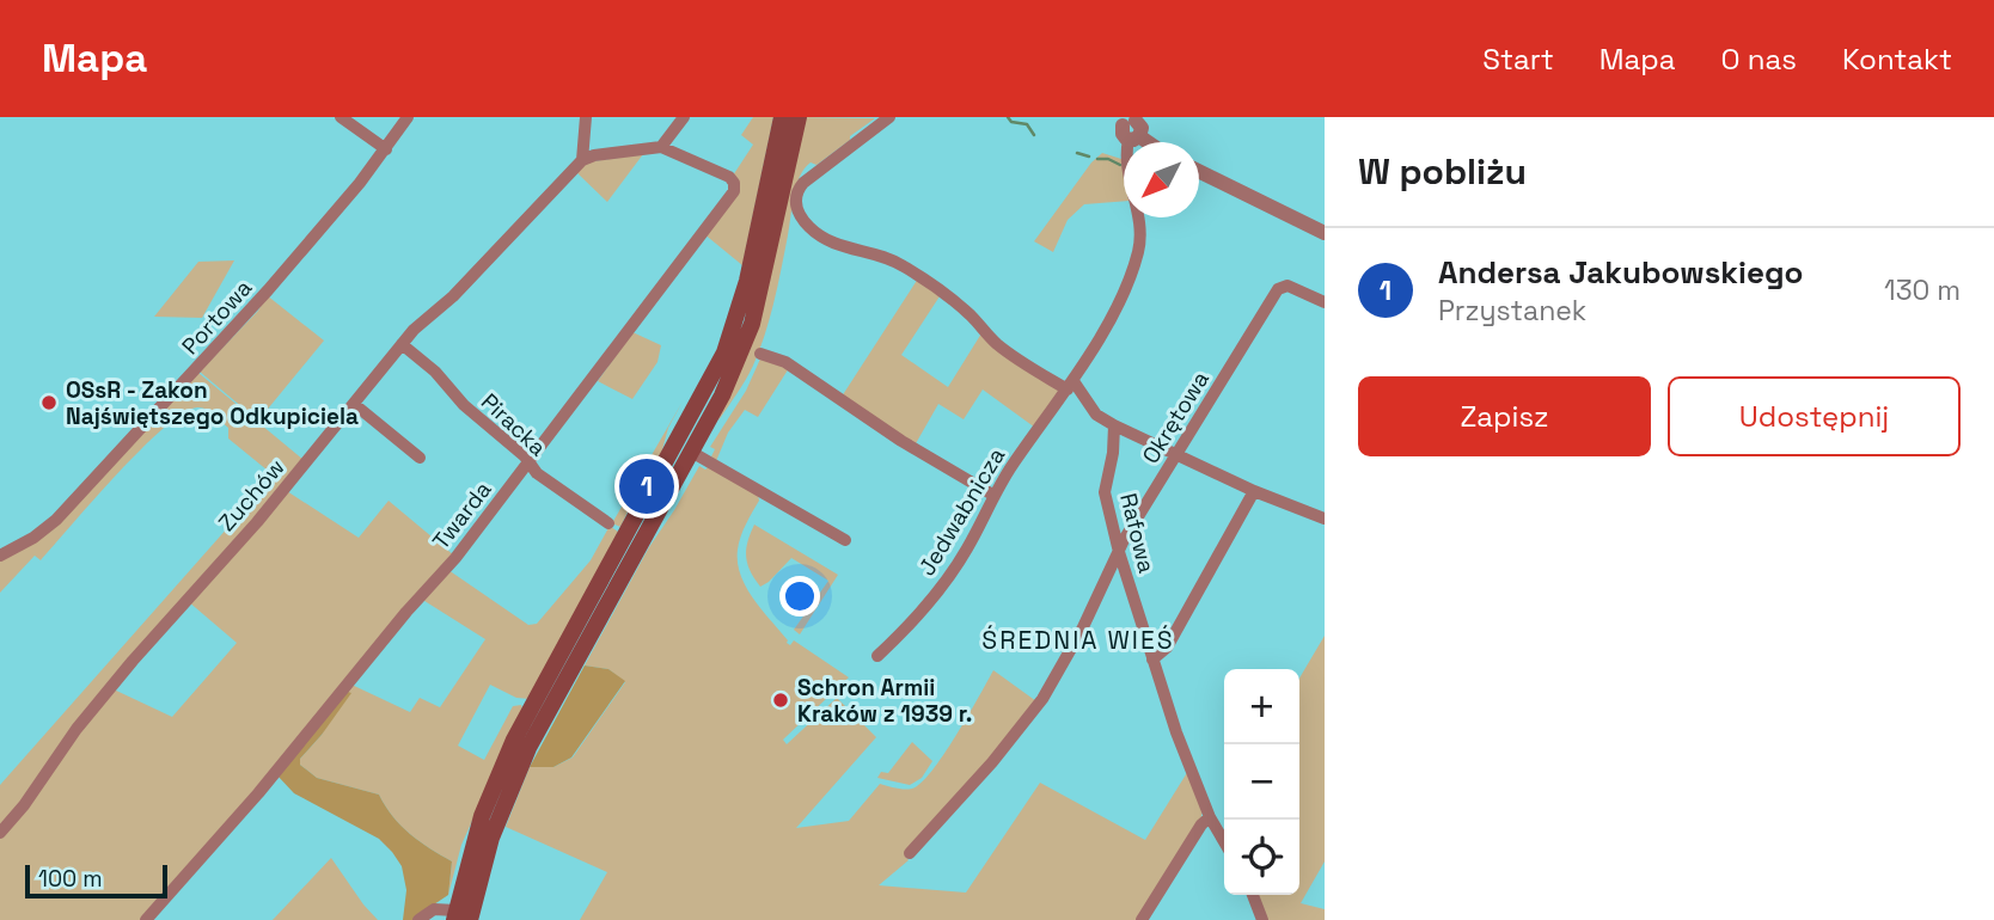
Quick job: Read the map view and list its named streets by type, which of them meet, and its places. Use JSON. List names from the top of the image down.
{
  "streets": {
    "street": [
      "Portowa",
      "Okrętowa",
      "Piracka",
      "Zuchów",
      "Jedwabnicza",
      "Twarda",
      "Rafowa"
    ]
  },
  "crossings": [
    ["Okrętowa", "Rafowa"],
    ["Piracka", "Zuchów"],
    ["Piracka", "Twarda"]
  ],
  "districts": ["ŚREDNIA WIEŚ"],
  "places": ["OSsR - Zakon Najświętszego Odkupiciela", "Schron Armii Kraków z 1939 r."],
  "scale_bar": "100 m",
  "north": "bottom left",
  "page": {
    "header": "Mapa",
    "nav": [
      "Start",
      "Mapa",
      "O nas",
      "Kontakt"
    ],
    "heading": "W pobliżu",
    "list": [
      {
        "mark": "1",
        "name": "Andersa Jakubowskiego",
        "note": "Przystanek",
        "value": "130 m"
      }
    ],
    "buttons": ["Zapisz", "Udostępnij"],
    "pins": "1",
    "map_buttons": ["+", "−"],
    "scale": "100 m"
  }
}
